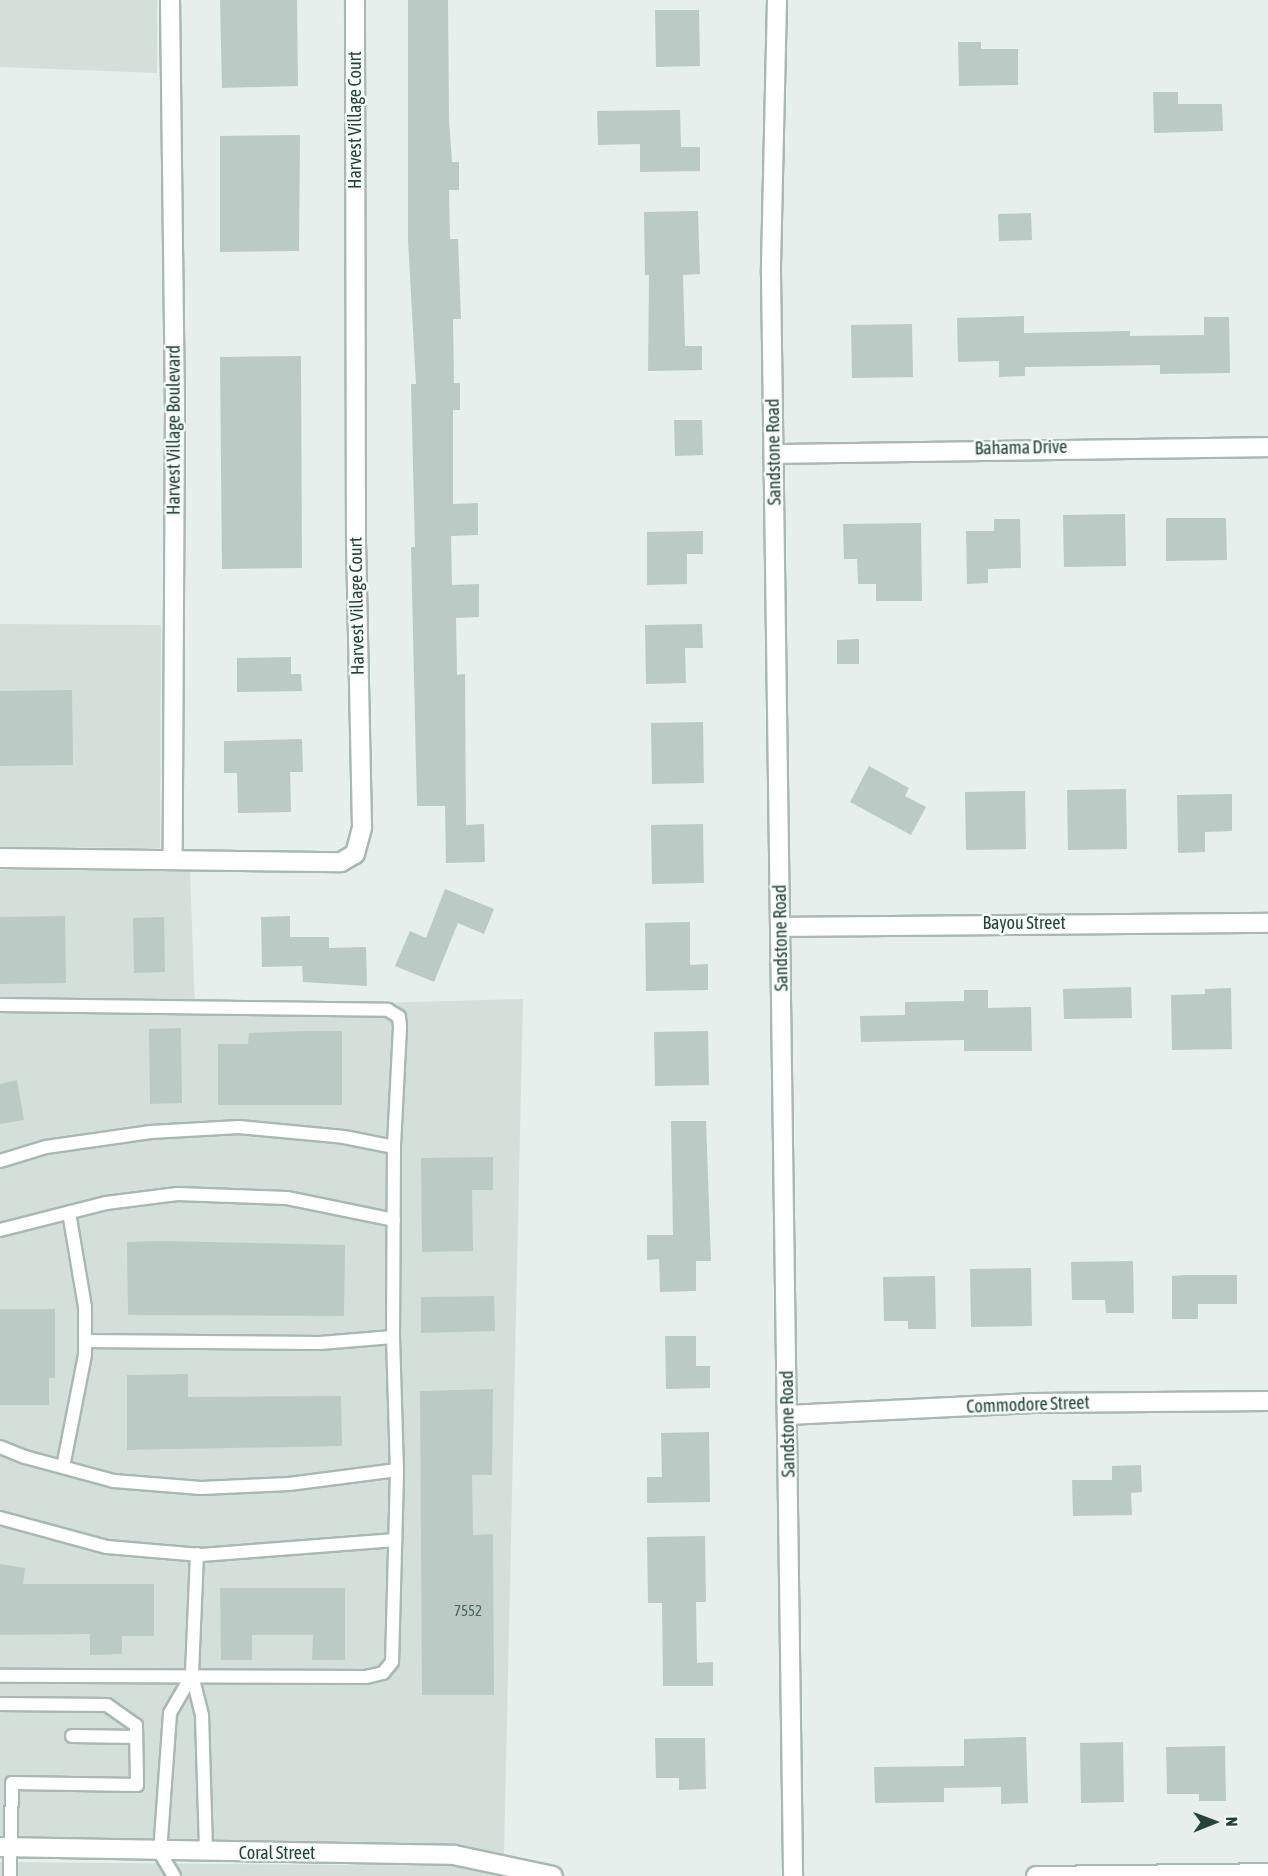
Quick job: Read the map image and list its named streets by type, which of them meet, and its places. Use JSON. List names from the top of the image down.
{
  "streets": {
    "street": [
      "Harvest Village Court",
      "Harvest Village Boulevard",
      "Bahama Drive",
      "Sandstone Road",
      "Bayou Street",
      "Commodore Street",
      "Coral Street"
    ]
  },
  "crossings": [
    ["Harvest Village Court", "Harvest Village Boulevard"],
    ["Bahama Drive", "Sandstone Road"],
    ["Sandstone Road", "Bayou Street"],
    ["Sandstone Road", "Commodore Street"]
  ],
  "house_numbers": ["7552"],
  "north": "right"
}
